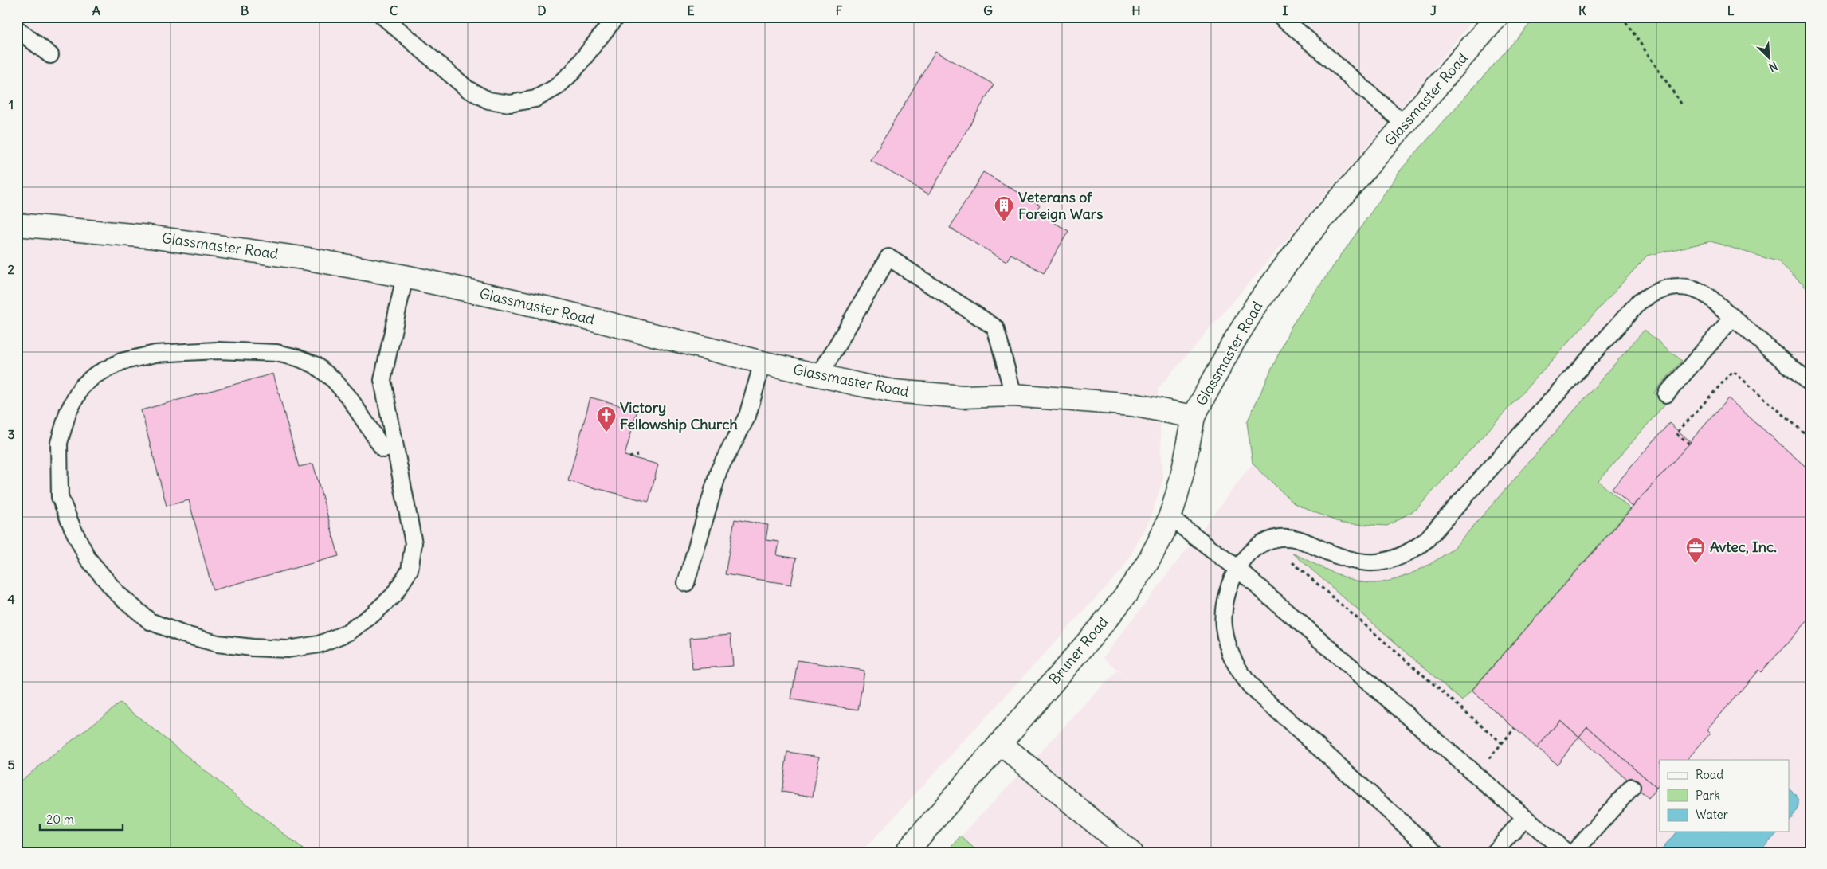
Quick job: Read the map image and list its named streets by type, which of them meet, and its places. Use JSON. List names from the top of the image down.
{
  "streets": {
    "street": ["Glassmaster Road", "Bruner Road"]
  },
  "crossings": [
    ["Glassmaster Road", "Bruner Road"]
  ],
  "places": {
    "building": ["Veterans of Foreign Wars"],
    "church": ["Victory Fellowship Church"],
    "office": ["Avtec, Inc."]
  },
  "legend": ["Road", "Park", "Water"],
  "scale_bar": "20 m",
  "north": "bottom right",
  "grid": {
    "columns": [
      "A",
      "B",
      "C",
      "D",
      "E",
      "F",
      "G",
      "H",
      "I",
      "J",
      "K",
      "L"
    ],
    "rows": [
      "1",
      "2",
      "3",
      "4",
      "5"
    ]
  }
}
